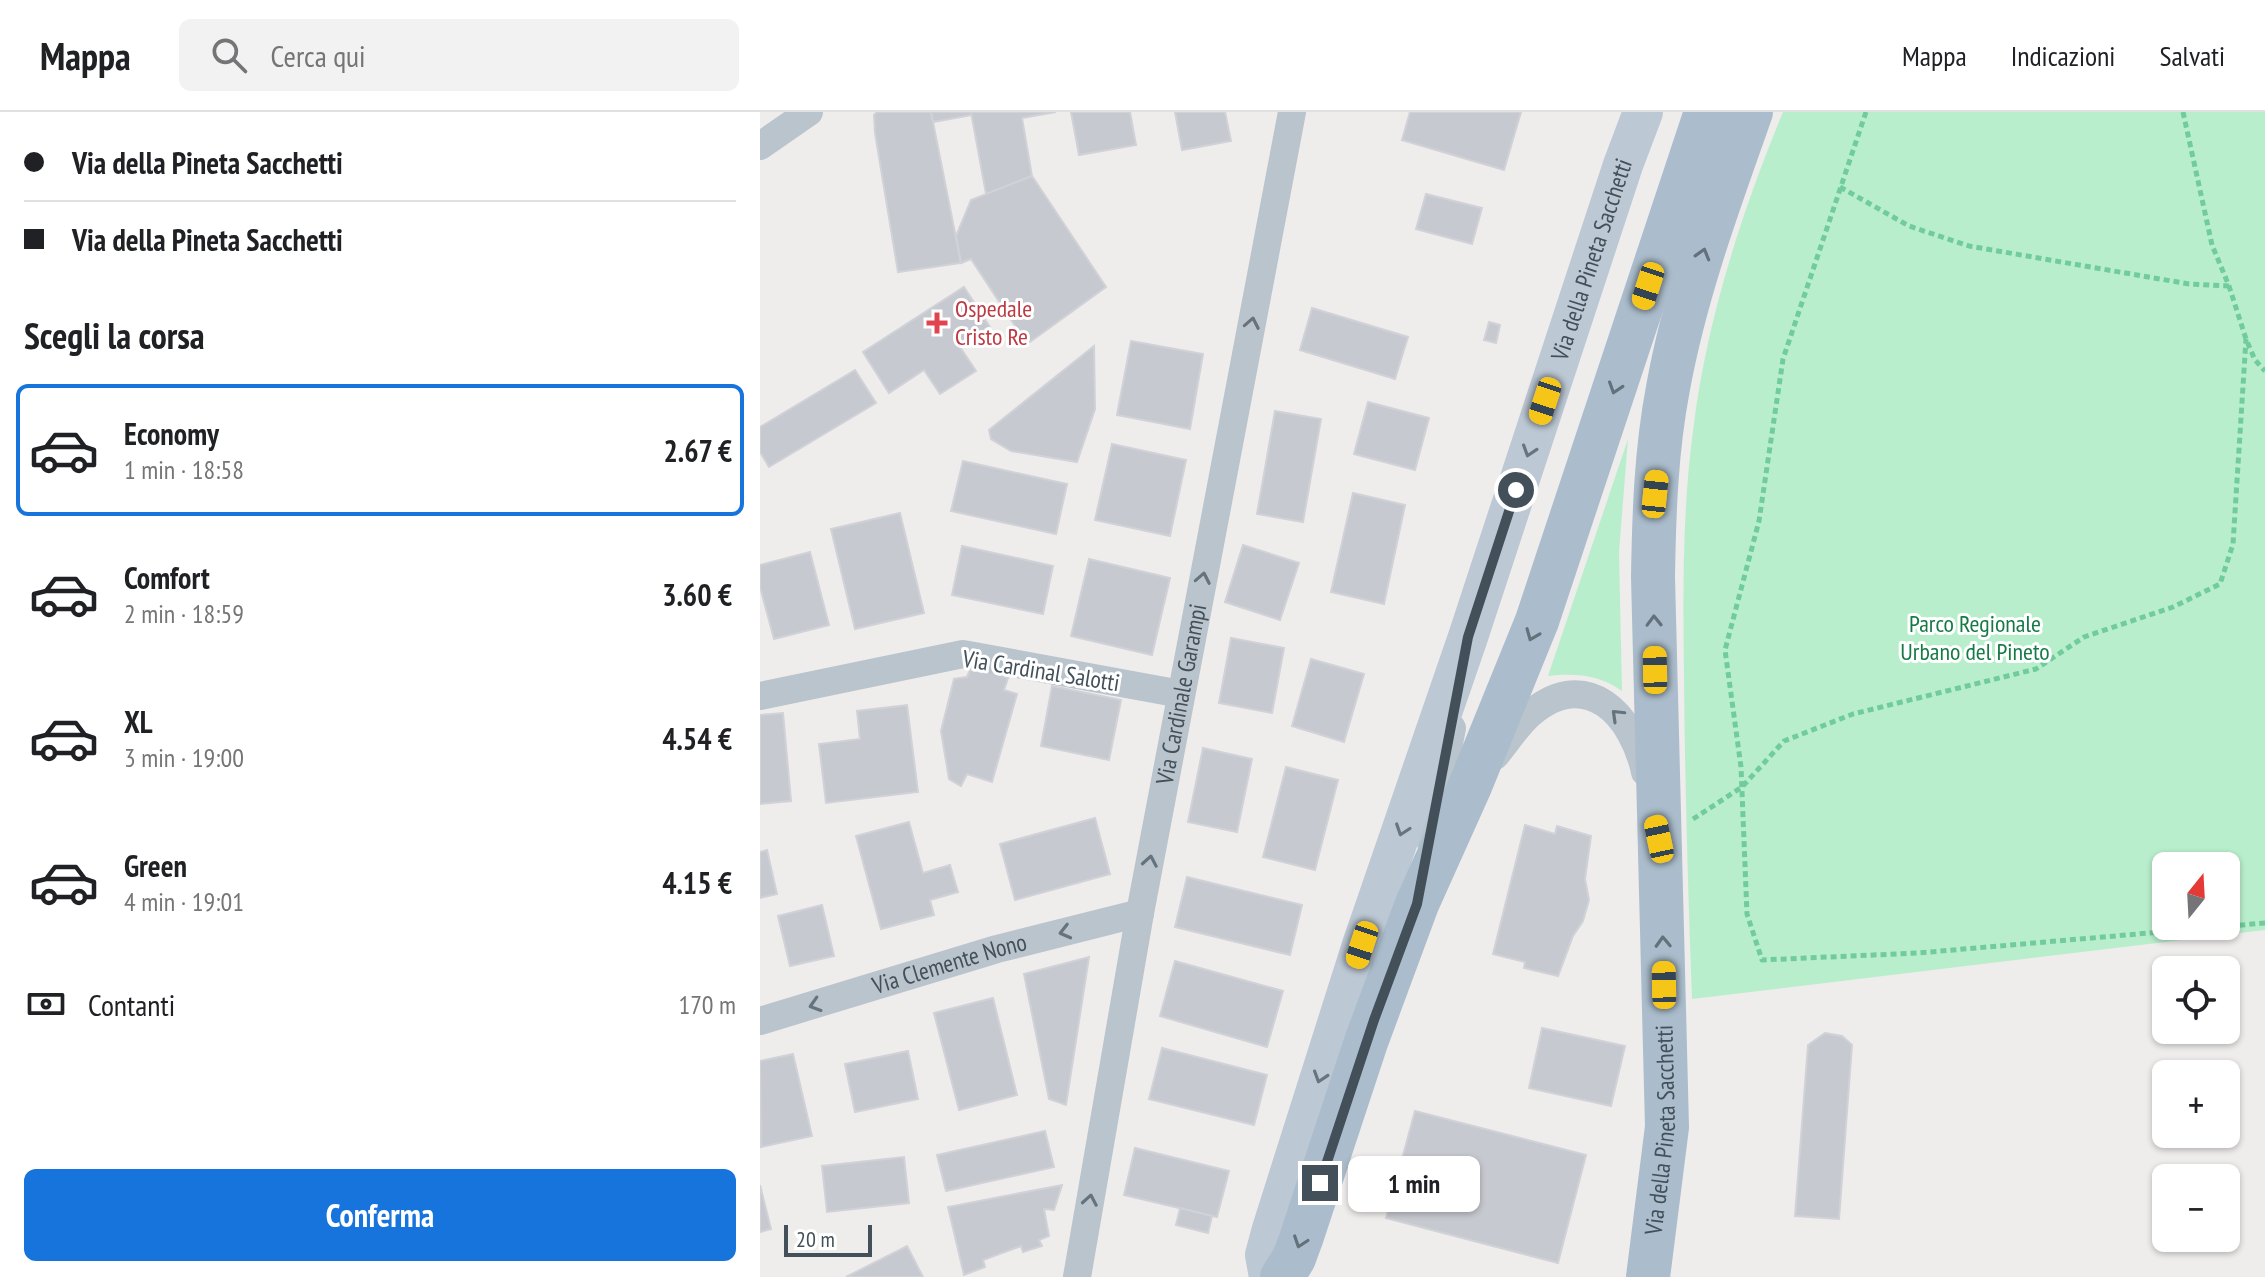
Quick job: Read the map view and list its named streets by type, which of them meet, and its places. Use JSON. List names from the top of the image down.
{
  "streets": {
    "main road": ["Via della Pineta Sacchetti"],
    "street": ["Via Cardinal Salotti", "Via Cardinale Garampi", "Via Clemente Nono"]
  },
  "crossings": [
    ["Via Cardinal Salotti", "Via Cardinale Garampi"],
    ["Via Cardinale Garampi", "Via Clemente Nono"]
  ],
  "one_way": ["Via Cardinale Garampi", "Via Clemente Nono"],
  "parks": ["Parco Regionale Urbano del Pineto"],
  "places": {
    "health": ["Ospedale Cristo Re"]
  },
  "scale_bar": "20 m",
  "north": "top",
  "page": {
    "header": "Mappa",
    "search": "Cerca qui",
    "nav": ["Mappa", "Indicazioni", "Salvati"],
    "banner": ["Via della Pineta Sacchetti", "Via della Pineta Sacchetti"],
    "heading": "Scegli la corsa",
    "list": [
      {
        "name": "Economy",
        "note": "1 min · 18:58",
        "value": "2.67 €"
      },
      {
        "name": "Comfort",
        "note": "2 min · 18:59",
        "value": "3.60 €"
      },
      {
        "name": "XL",
        "note": "3 min · 19:00",
        "value": "4.54 €"
      },
      {
        "name": "Green",
        "note": "4 min · 19:01",
        "value": "4.15 €"
      }
    ],
    "map_buttons": ["+", "−"],
    "pay": ["Contanti", "170 m"],
    "buttons": "Conferma",
    "bubble": "1 min",
    "scale": "20 m"
  }
}
